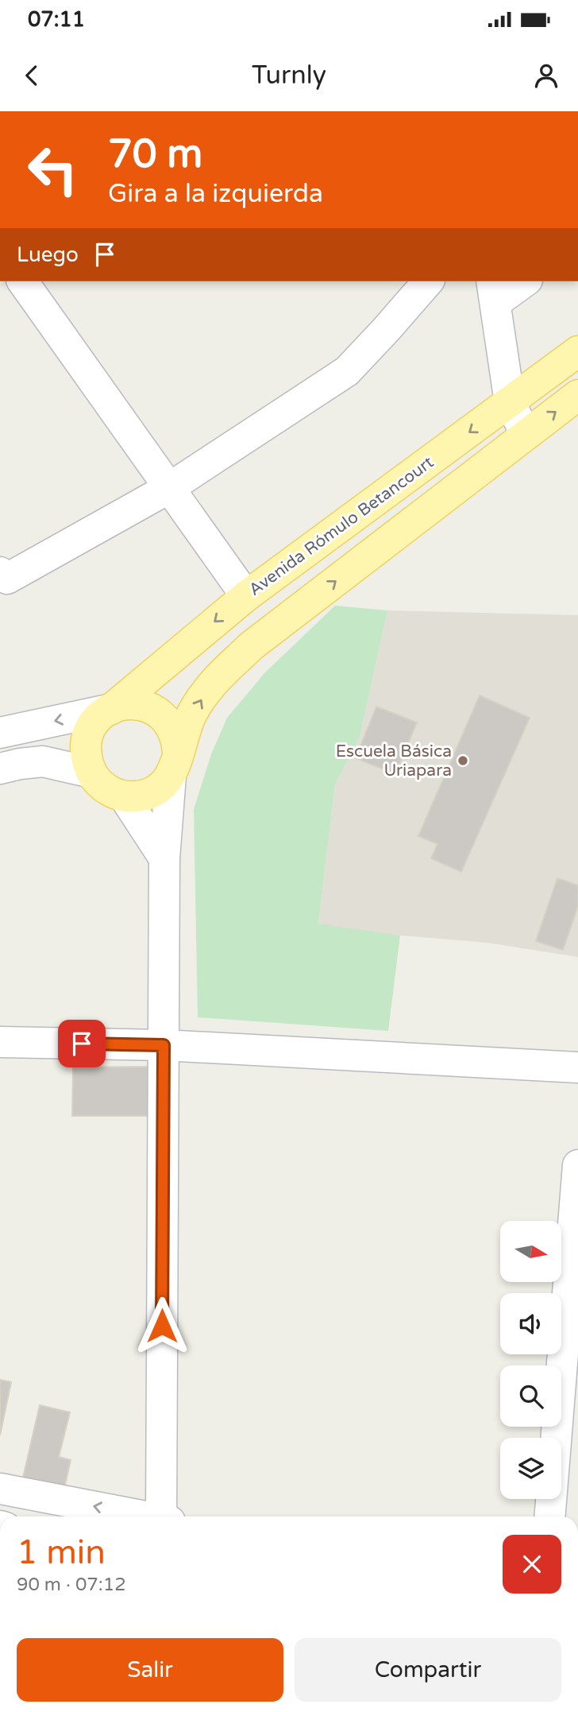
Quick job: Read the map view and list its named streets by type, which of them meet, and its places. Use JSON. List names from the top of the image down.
{
  "streets": {
    "main road": ["Avenida Rómulo Betancourt"]
  },
  "places": ["Escuela Básica Uriapara"],
  "north": "right",
  "page": {
    "status": "07:11",
    "header": "Turnly",
    "turn": ["70 m", "Gira a la izquierda"],
    "then": "Luego",
    "heading": ["1 min", "90 m · 07:12"],
    "buttons": ["Salir", "Compartir"]
  }
}
